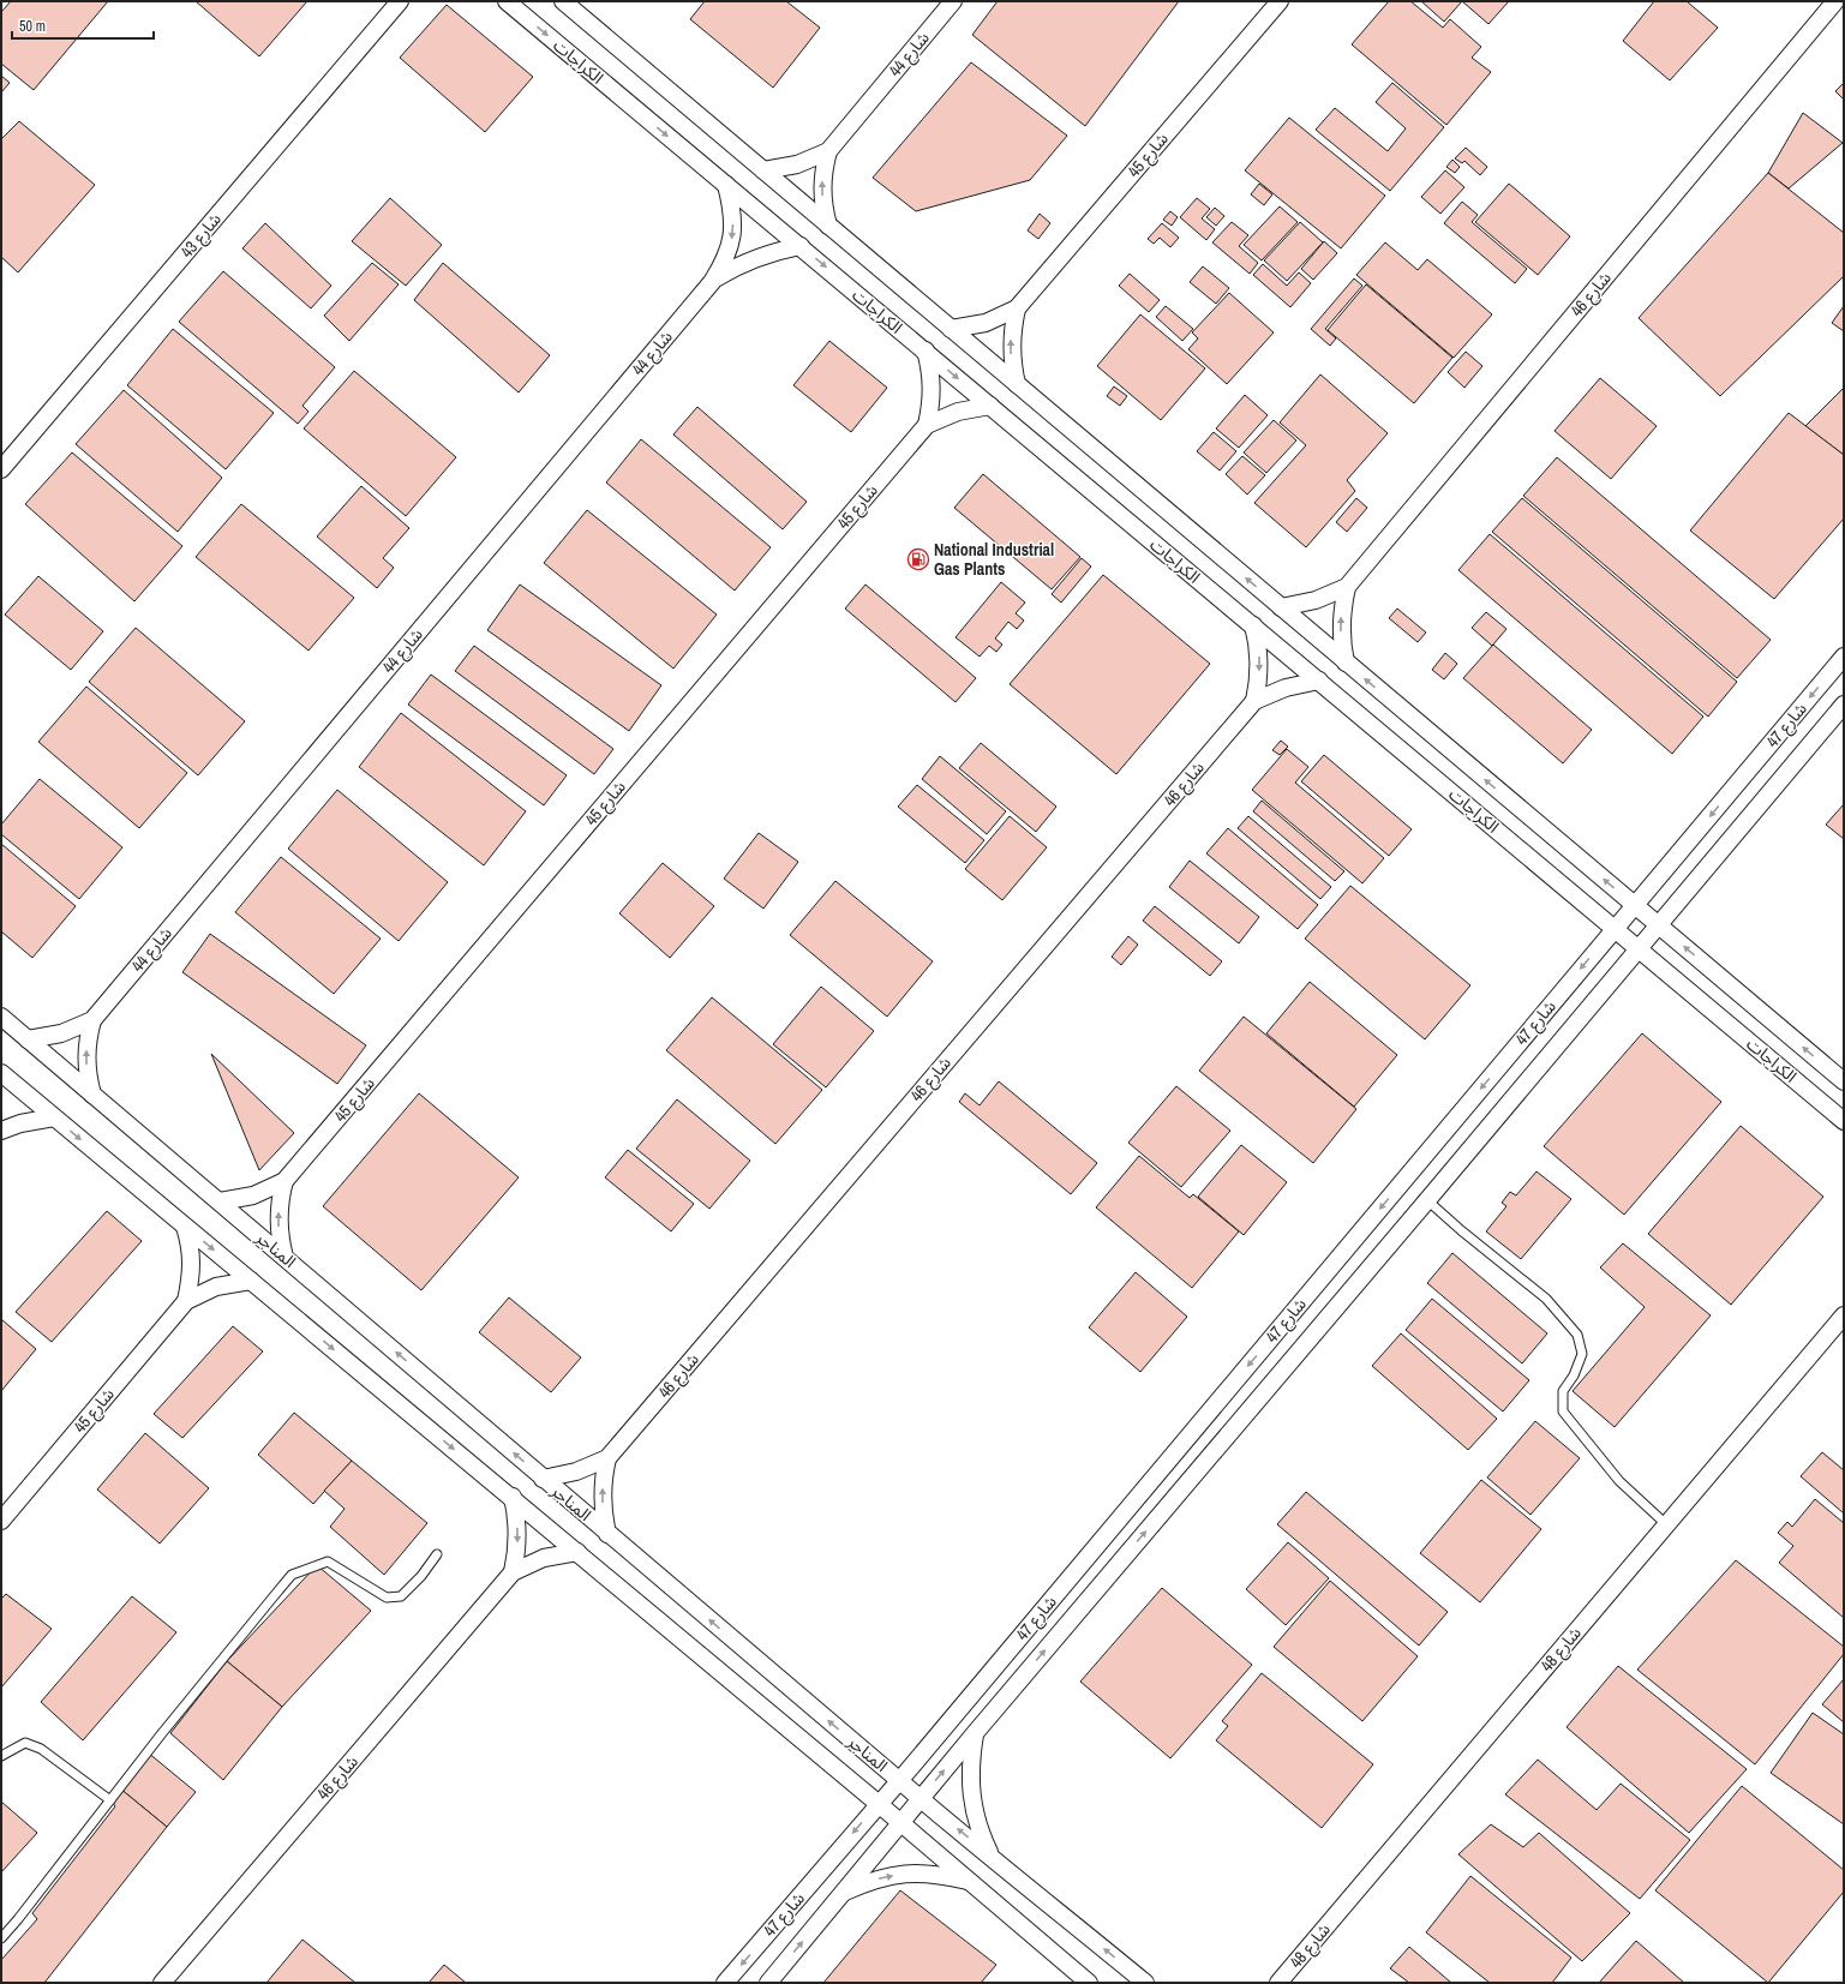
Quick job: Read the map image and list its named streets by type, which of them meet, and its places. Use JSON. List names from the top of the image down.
{
  "streets": {
    "street": [
      "شارع 44",
      "الكراجات",
      "شارع 45",
      "شارع 43",
      "شارع 46",
      "شارع 47",
      "المناجر",
      "شارع 48"
    ]
  },
  "crossings": [
    ["شارع 44", "الكراجات"],
    ["شارع 44", "المناجر"],
    ["الكراجات", "شارع 45"],
    ["الكراجات", "شارع 46"],
    ["الكراجات", "شارع 47"],
    ["شارع 45", "المناجر"],
    ["شارع 46", "المناجر"],
    ["شارع 47", "المناجر"]
  ],
  "places": {
    "fuel station": ["National Industrial Gas Plants"]
  },
  "scale_bar": "50 m"
}
